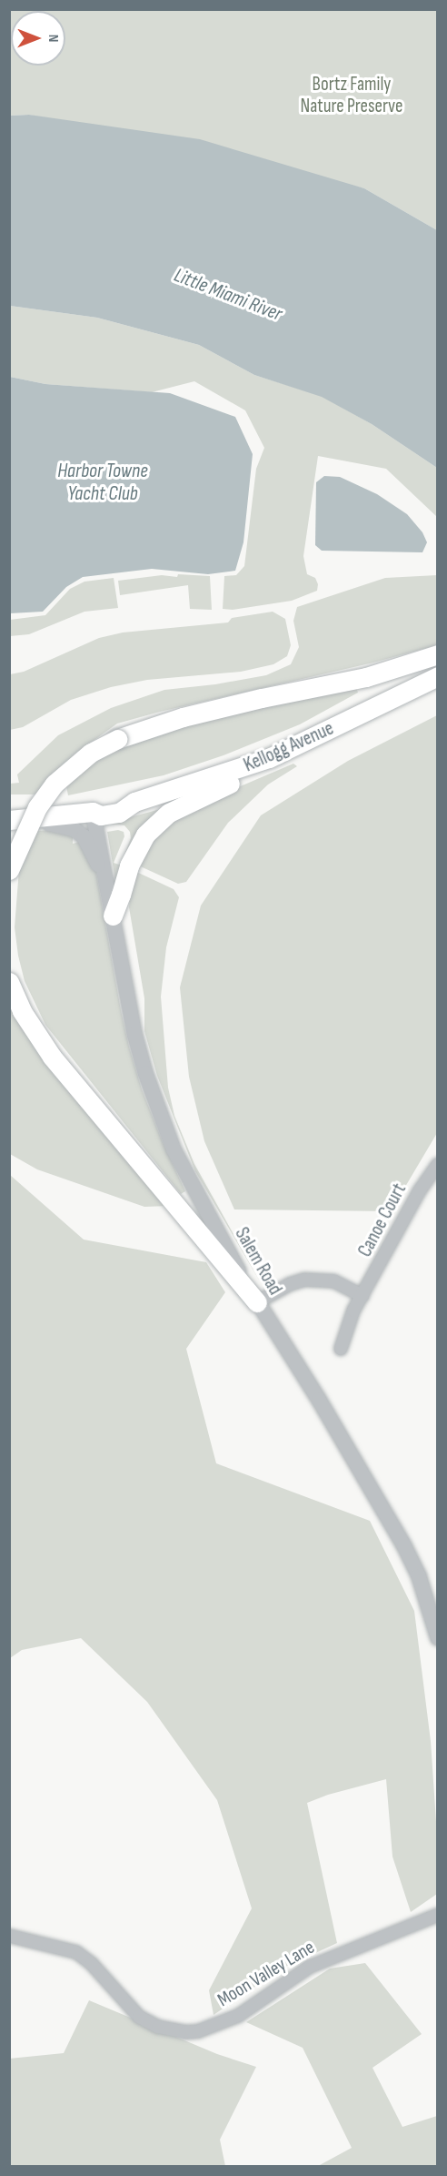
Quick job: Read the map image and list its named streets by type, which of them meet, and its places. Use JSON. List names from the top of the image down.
{
  "streets": {
    "main road": ["Kellogg Avenue"],
    "street": ["Canoe Court", "Salem Road", "Moon Valley Lane"]
  },
  "crossings": [
    ["Kellogg Avenue", "Salem Road"]
  ],
  "water": ["Little Miami River", "Harbor Towne Yacht Club"],
  "parks": ["Bortz Family Nature Preserve"],
  "north": "right"
}
